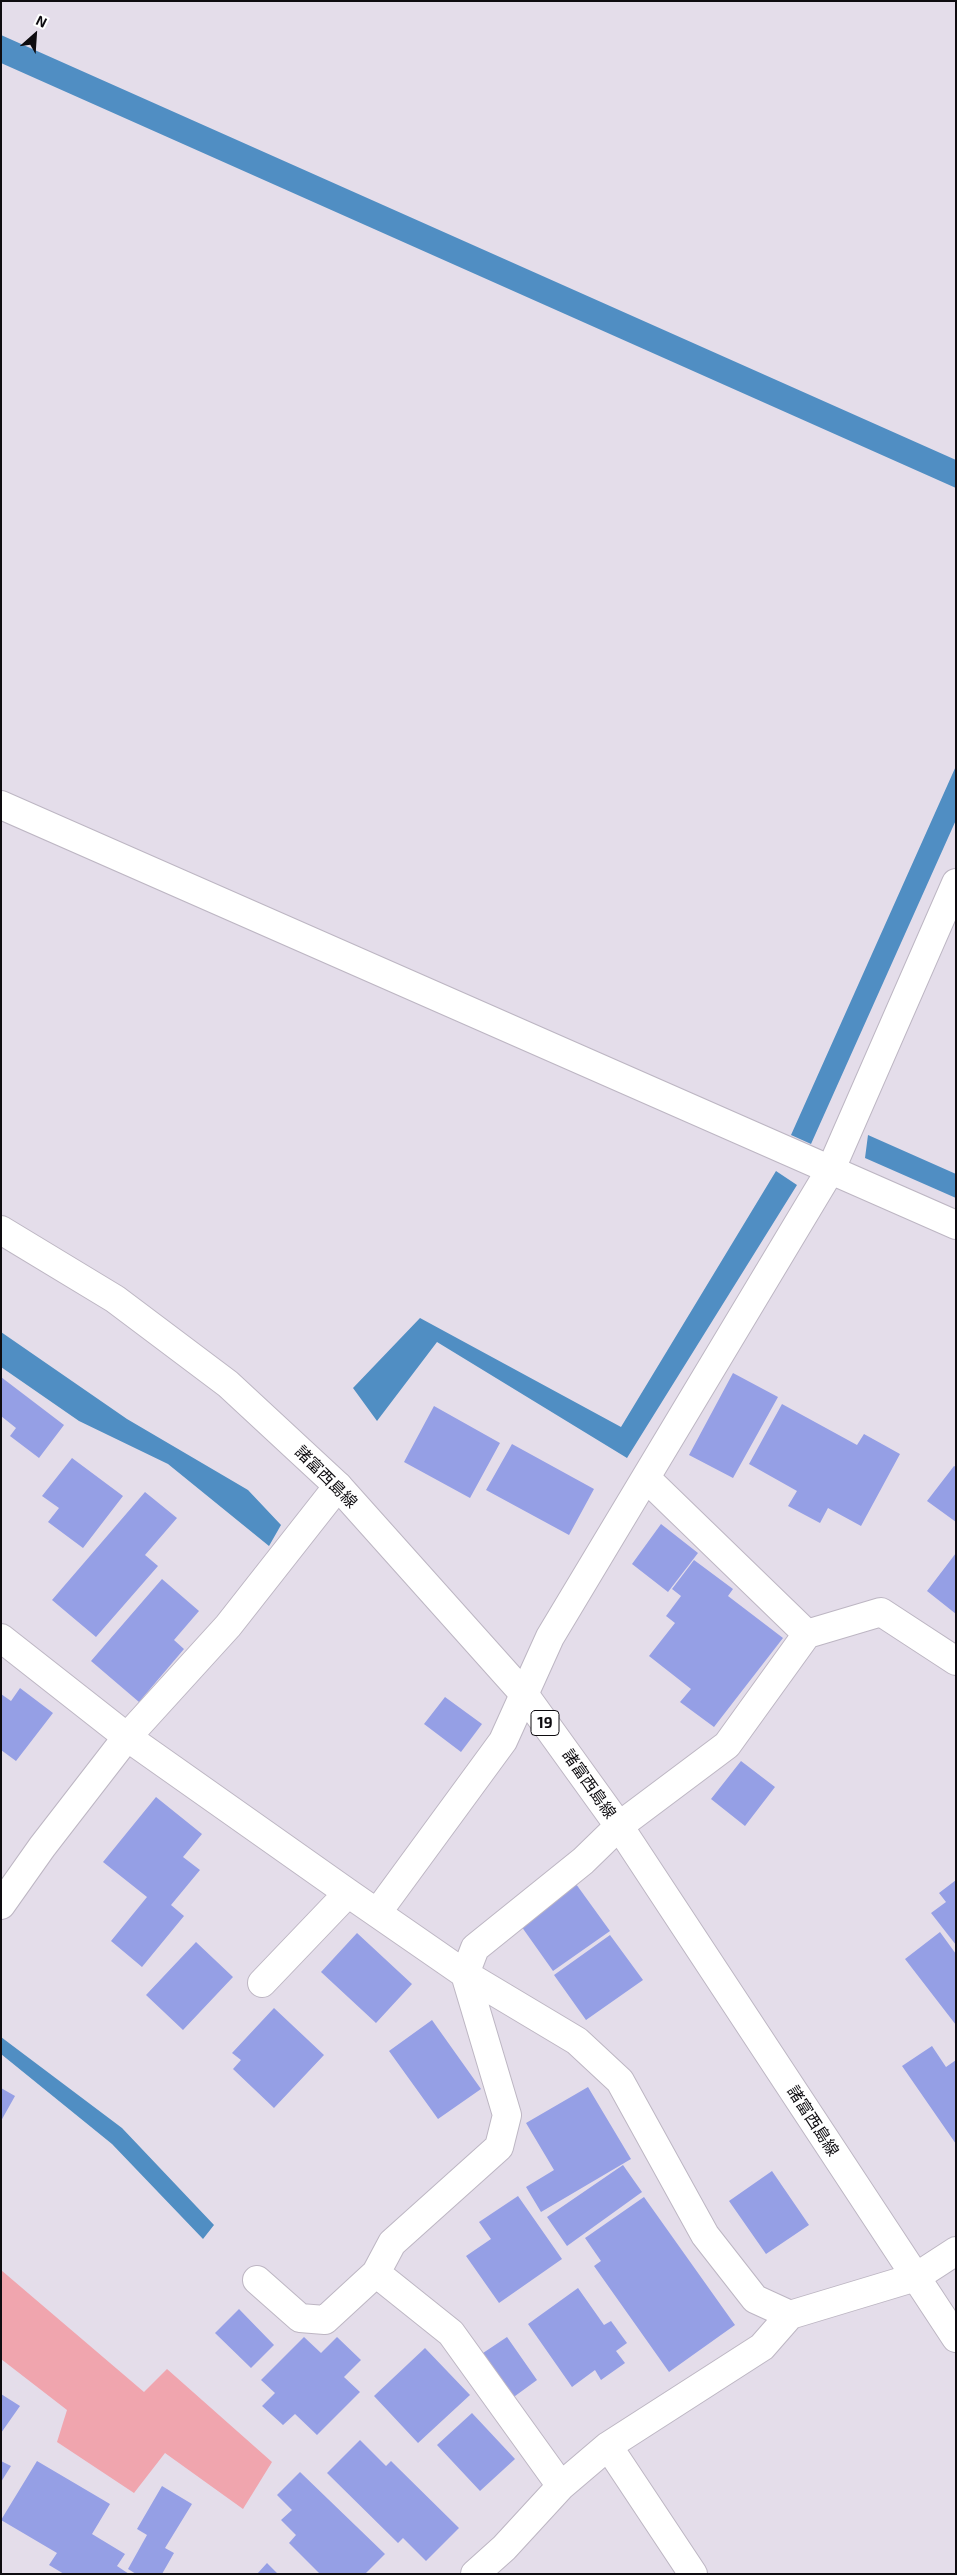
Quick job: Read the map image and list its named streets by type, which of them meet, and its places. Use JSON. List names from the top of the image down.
{
  "streets": {
    "street": ["諸富西島線", "19"]
  },
  "north": "top right"
}
